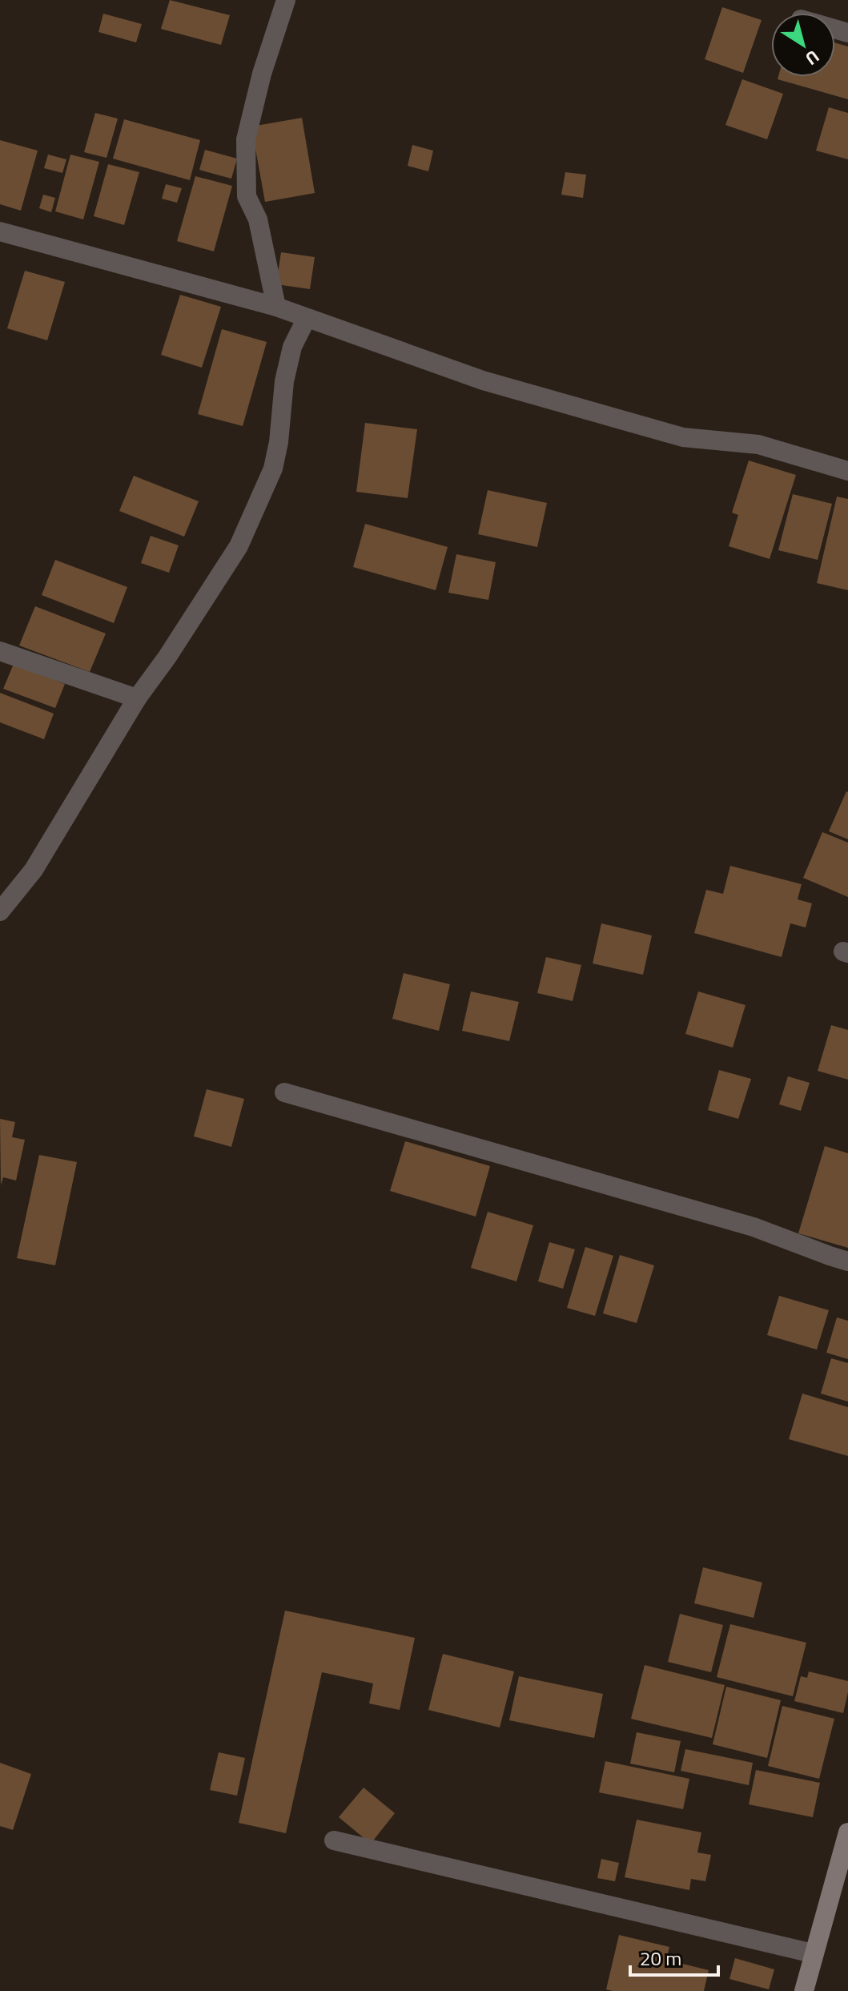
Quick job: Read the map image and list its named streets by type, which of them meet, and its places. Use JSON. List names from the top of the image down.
{
  "scale_bar": "20 m",
  "north": "bottom right"
}
